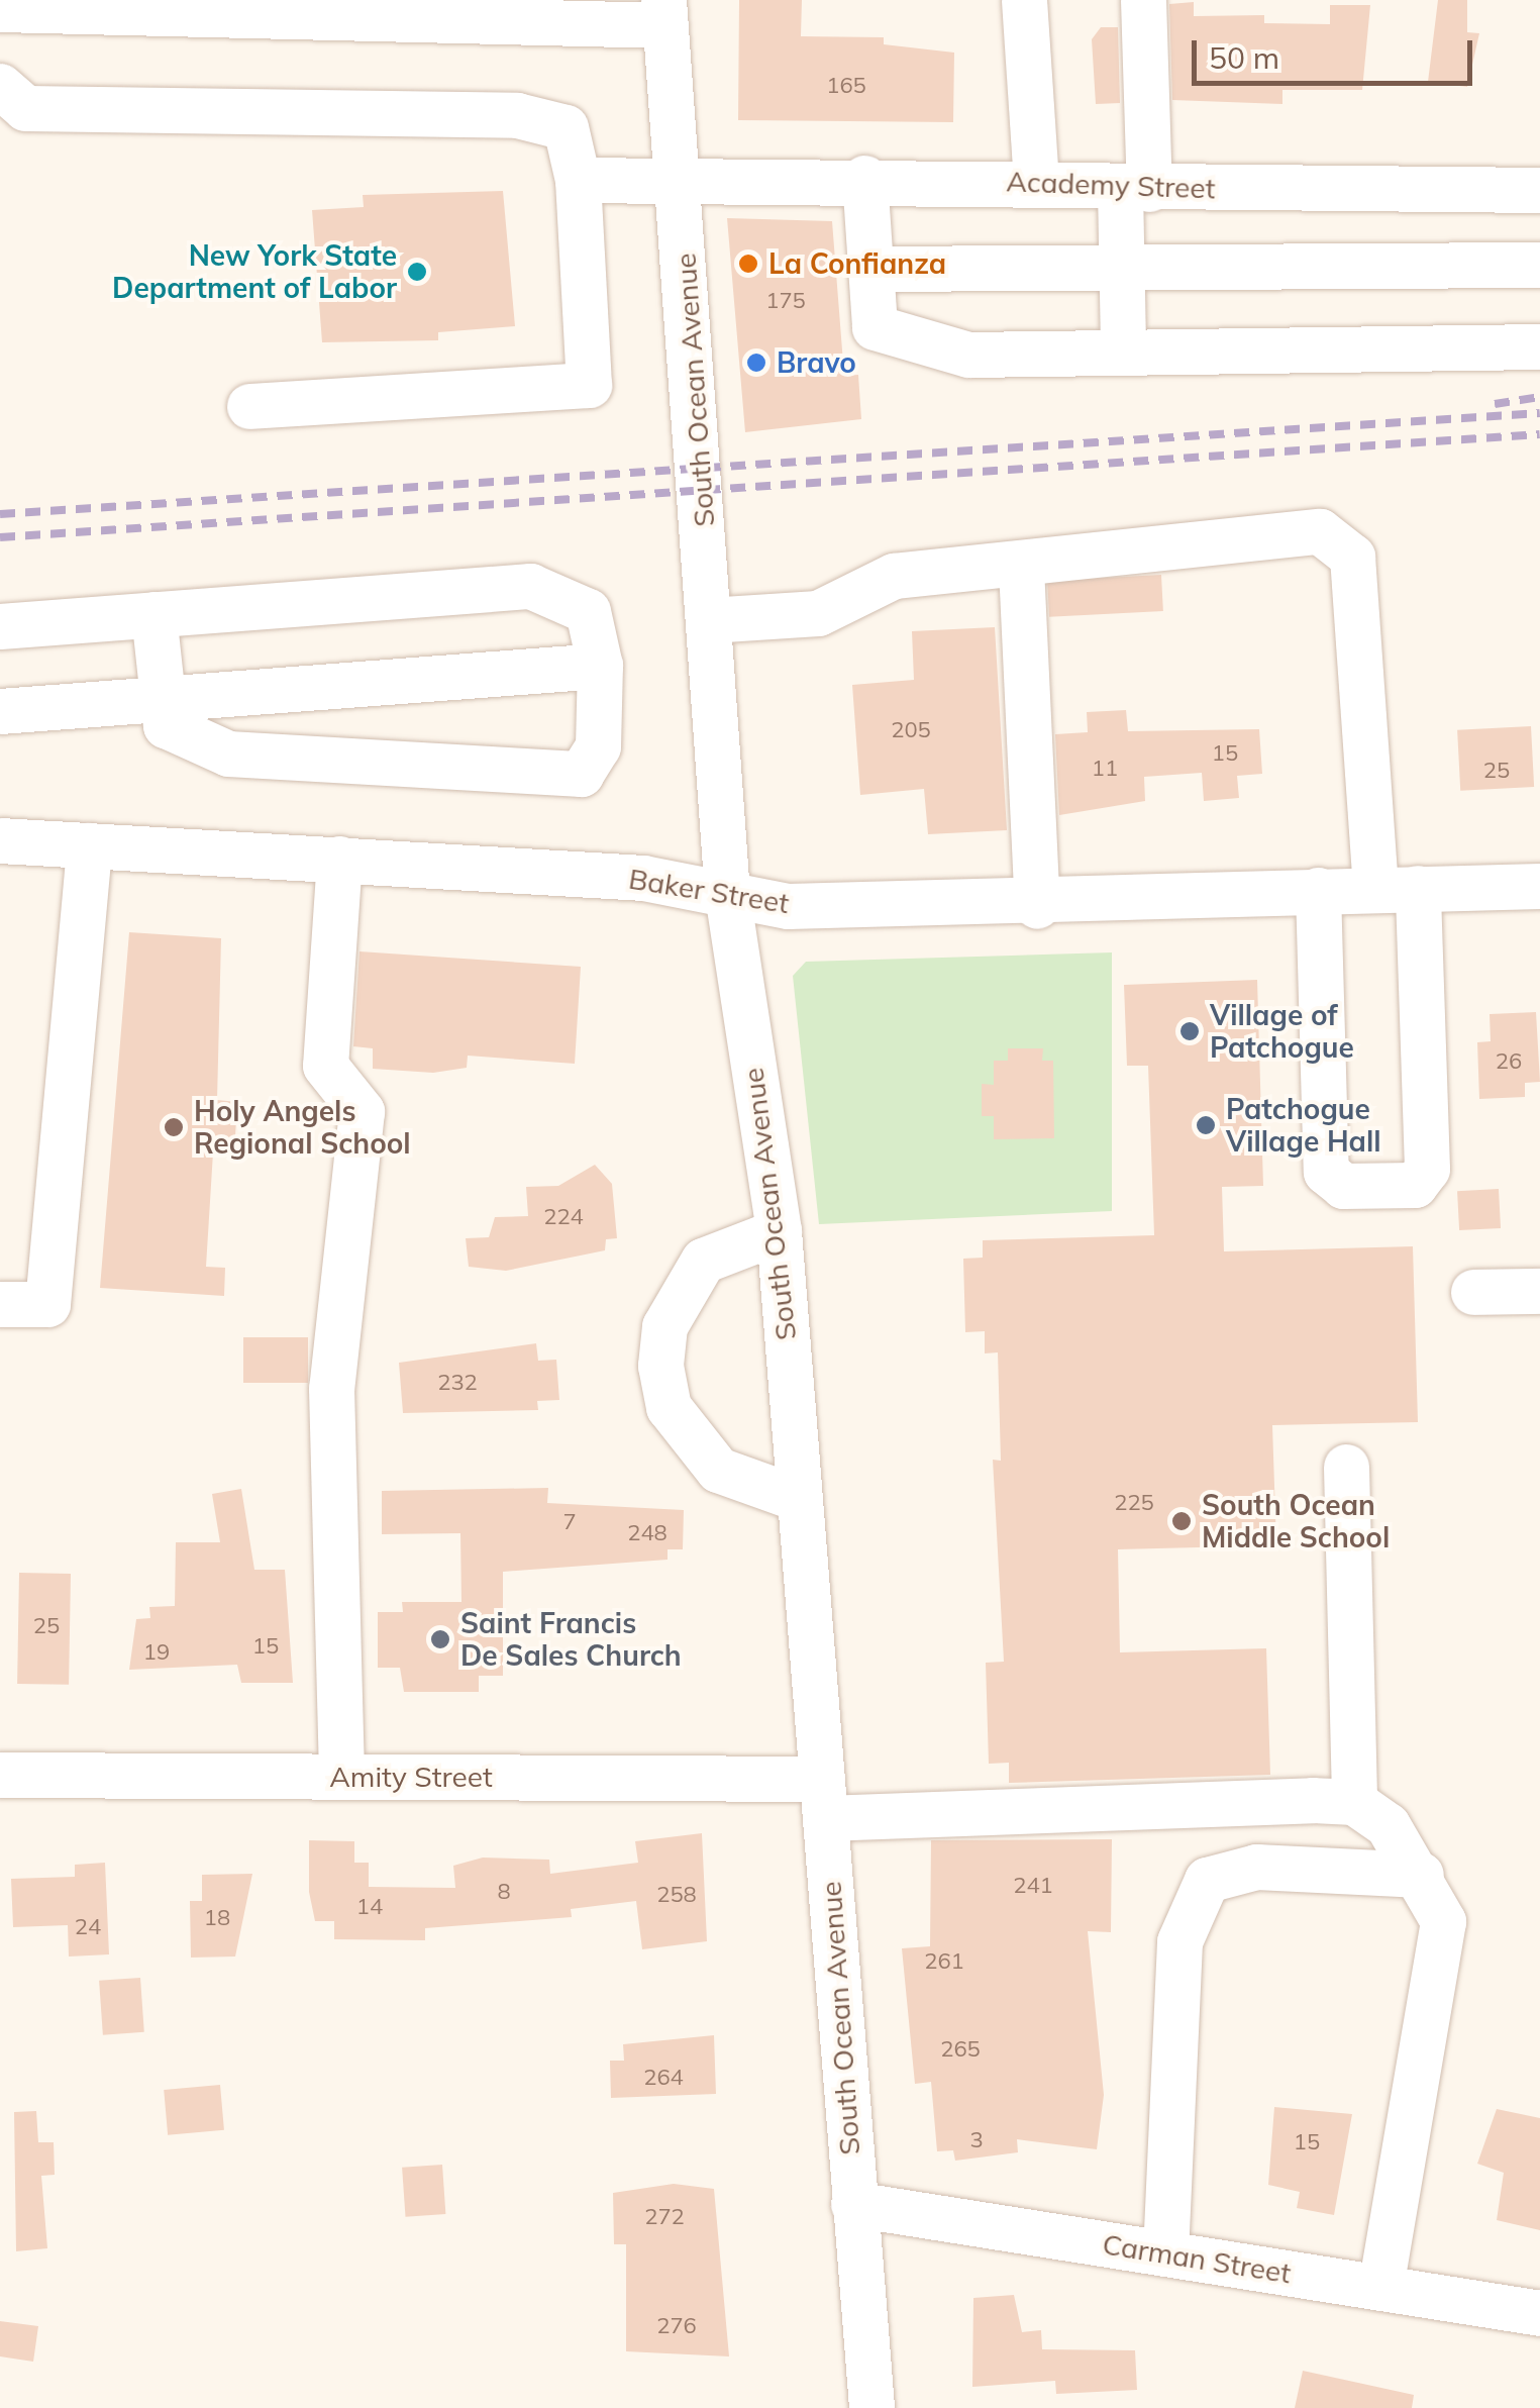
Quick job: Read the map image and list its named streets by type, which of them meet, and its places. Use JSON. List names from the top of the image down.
{
  "streets": {
    "street": [
      "Academy Street",
      "South Ocean Avenue",
      "Baker Street",
      "Amity Street",
      "Carman Street"
    ]
  },
  "crossings": [
    ["Academy Street", "South Ocean Avenue"],
    ["South Ocean Avenue", "Baker Street"],
    ["South Ocean Avenue", "Amity Street"],
    ["South Ocean Avenue", "Carman Street"]
  ],
  "places": [
    "La Confianza",
    "New York State Department of Labor",
    "Bravo",
    "Village of Patchogue",
    "Patchogue Village Hall",
    "Holy Angels Regional School",
    "South Ocean Middle School",
    "Saint Francis De Sales Church"
  ],
  "house_numbers": [
    "165",
    "175",
    "205",
    "15",
    "11",
    "25",
    "26",
    "224",
    "232",
    "225",
    "7",
    "248",
    "25",
    "15",
    "19",
    "241",
    "8",
    "258",
    "14",
    "18",
    "24",
    "261",
    "265",
    "264",
    "3",
    "15",
    "272",
    "276"
  ],
  "scale_bar": "50 m"
}
